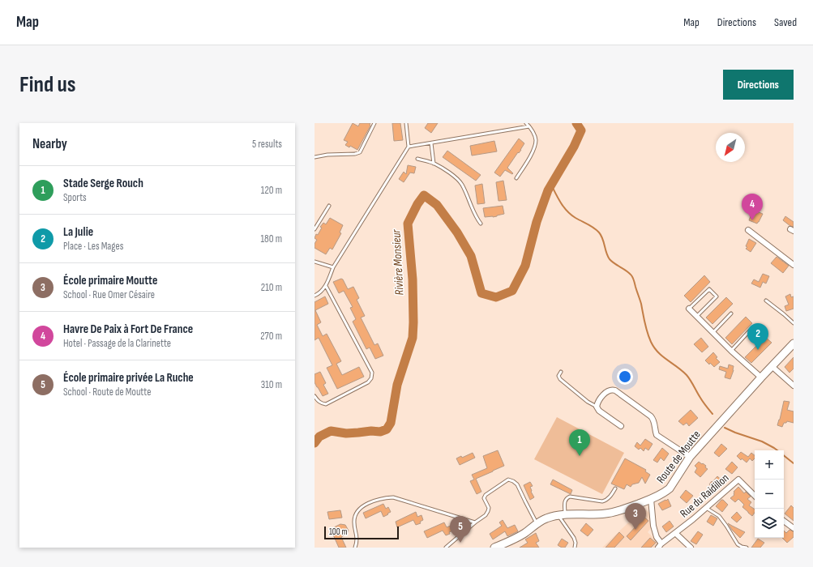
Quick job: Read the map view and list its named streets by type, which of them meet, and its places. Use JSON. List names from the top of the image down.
{
  "streets": {
    "street": ["Route de Moutte", "Rue du Raidillon"]
  },
  "water": ["Rivière Monsieur"],
  "scale_bar": "100 m",
  "north": "bottom left",
  "page": {
    "header": "Map",
    "nav": ["Map", "Directions", "Saved"],
    "buttons": "Directions",
    "title": "Find us",
    "heading": ["Nearby", "5 results"],
    "list": [
      {
        "mark": "1",
        "name": "Stade Serge Rouch",
        "note": "Sports",
        "value": "120 m"
      },
      {
        "mark": "2",
        "name": "La Julie",
        "note": "Place · Les Mages",
        "value": "180 m"
      },
      {
        "mark": "3",
        "name": "École primaire Moutte",
        "note": "School · Rue Omer Césaire",
        "value": "210 m"
      },
      {
        "mark": "4",
        "name": "Havre De Paix à Fort De France",
        "note": "Hotel · Passage de la Clarinette",
        "value": "270 m"
      },
      {
        "mark": "5",
        "name": "École primaire privée La Ruche",
        "note": "School · Route de Moutte",
        "value": "310 m"
      }
    ],
    "pins": [
      "4",
      "2",
      "1",
      "3",
      "5"
    ],
    "map_buttons": ["+", "−"],
    "scale": "100 m"
  }
}
